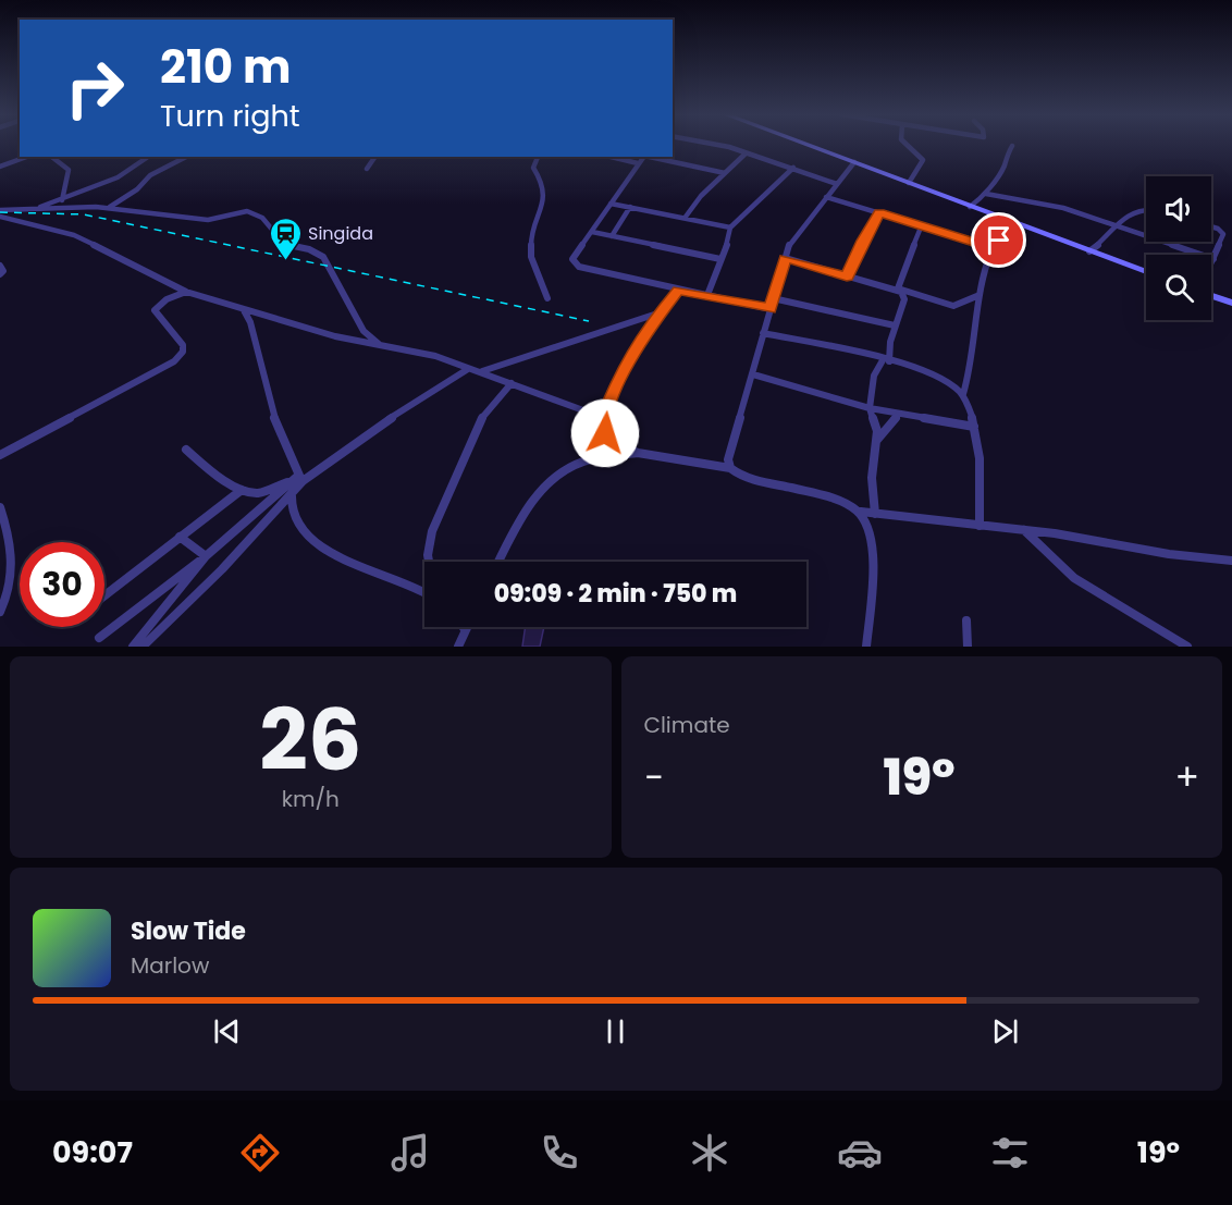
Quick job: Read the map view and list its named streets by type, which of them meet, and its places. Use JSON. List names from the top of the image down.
{
  "places": {
    "station": ["Singida"]
  },
  "page": {
    "turn": ["210 m", "Turn right"],
    "limit": "30",
    "trip": "09:09 · 2 min · 750 m",
    "tile": [
      ["26", "km/h"],
      "Climate"
    ],
    "heat": ["−", "19°", "+"],
    "song": ["Slow Tide", "Marlow"],
    "tabs": ["09:07", "19°"]
  }
}
